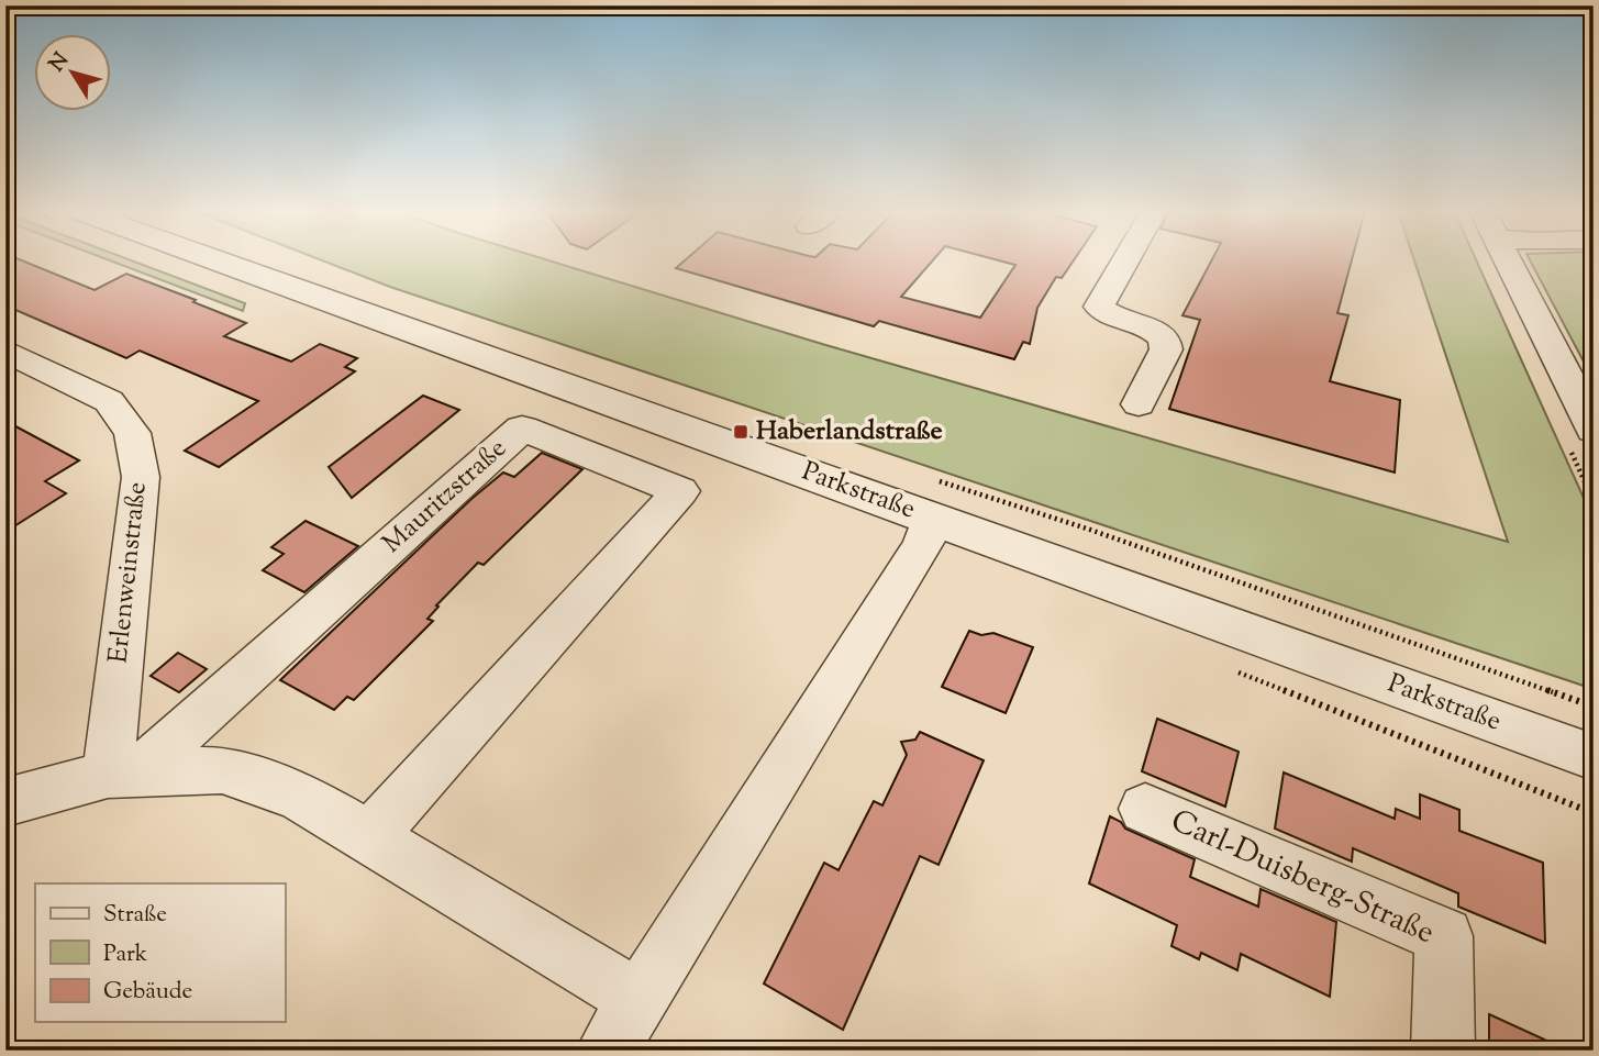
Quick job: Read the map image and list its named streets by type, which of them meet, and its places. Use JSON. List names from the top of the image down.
{
  "streets": {
    "street": [
      "Parkstraße",
      "Mauritzstraße",
      "Erlenweinstraße",
      "Carl-Duisberg-Straße"
    ]
  },
  "crossings": [
    ["Mauritzstraße", "Erlenweinstraße"]
  ],
  "places": {
    "transit": ["Haberlandstraße"]
  },
  "legend": ["Straße", "Park", "Gebäude"],
  "north": "top left"
}
